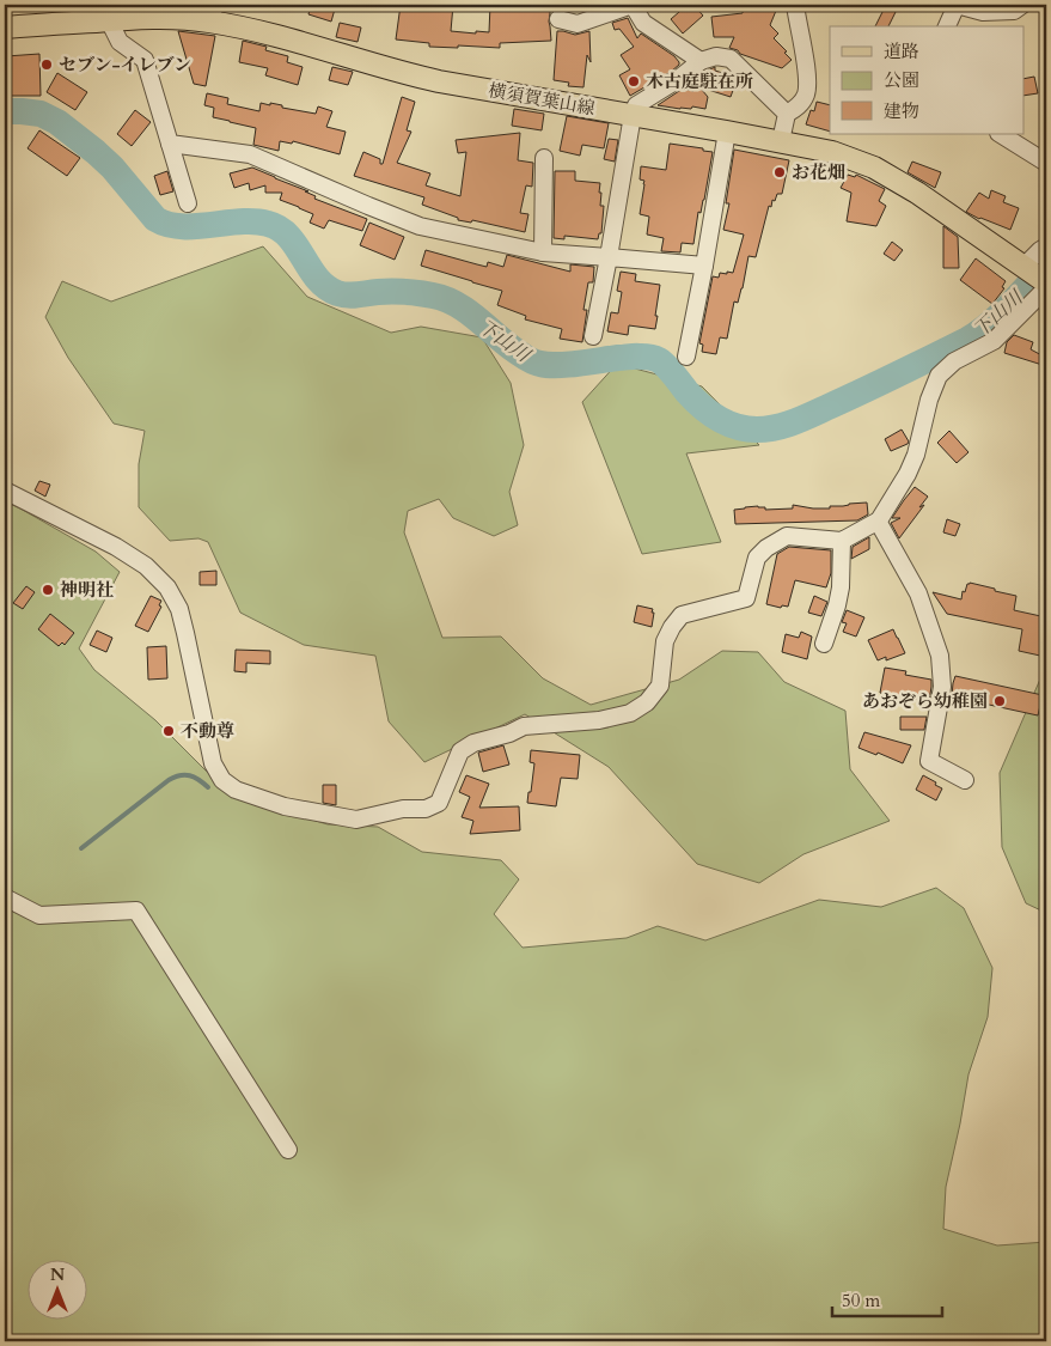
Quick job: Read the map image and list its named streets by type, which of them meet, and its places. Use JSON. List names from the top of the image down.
{
  "streets": {
    "main road": ["横須賀葉山線"]
  },
  "water": ["下山川"],
  "places": [
    "セブン-イレブン",
    "木古庭駐在所",
    "お花畑",
    "神明社",
    "あおぞら幼稚園",
    "不動尊"
  ],
  "legend": ["道路", "公園", "建物"],
  "scale_bar": "50 m",
  "north": "top"
}
